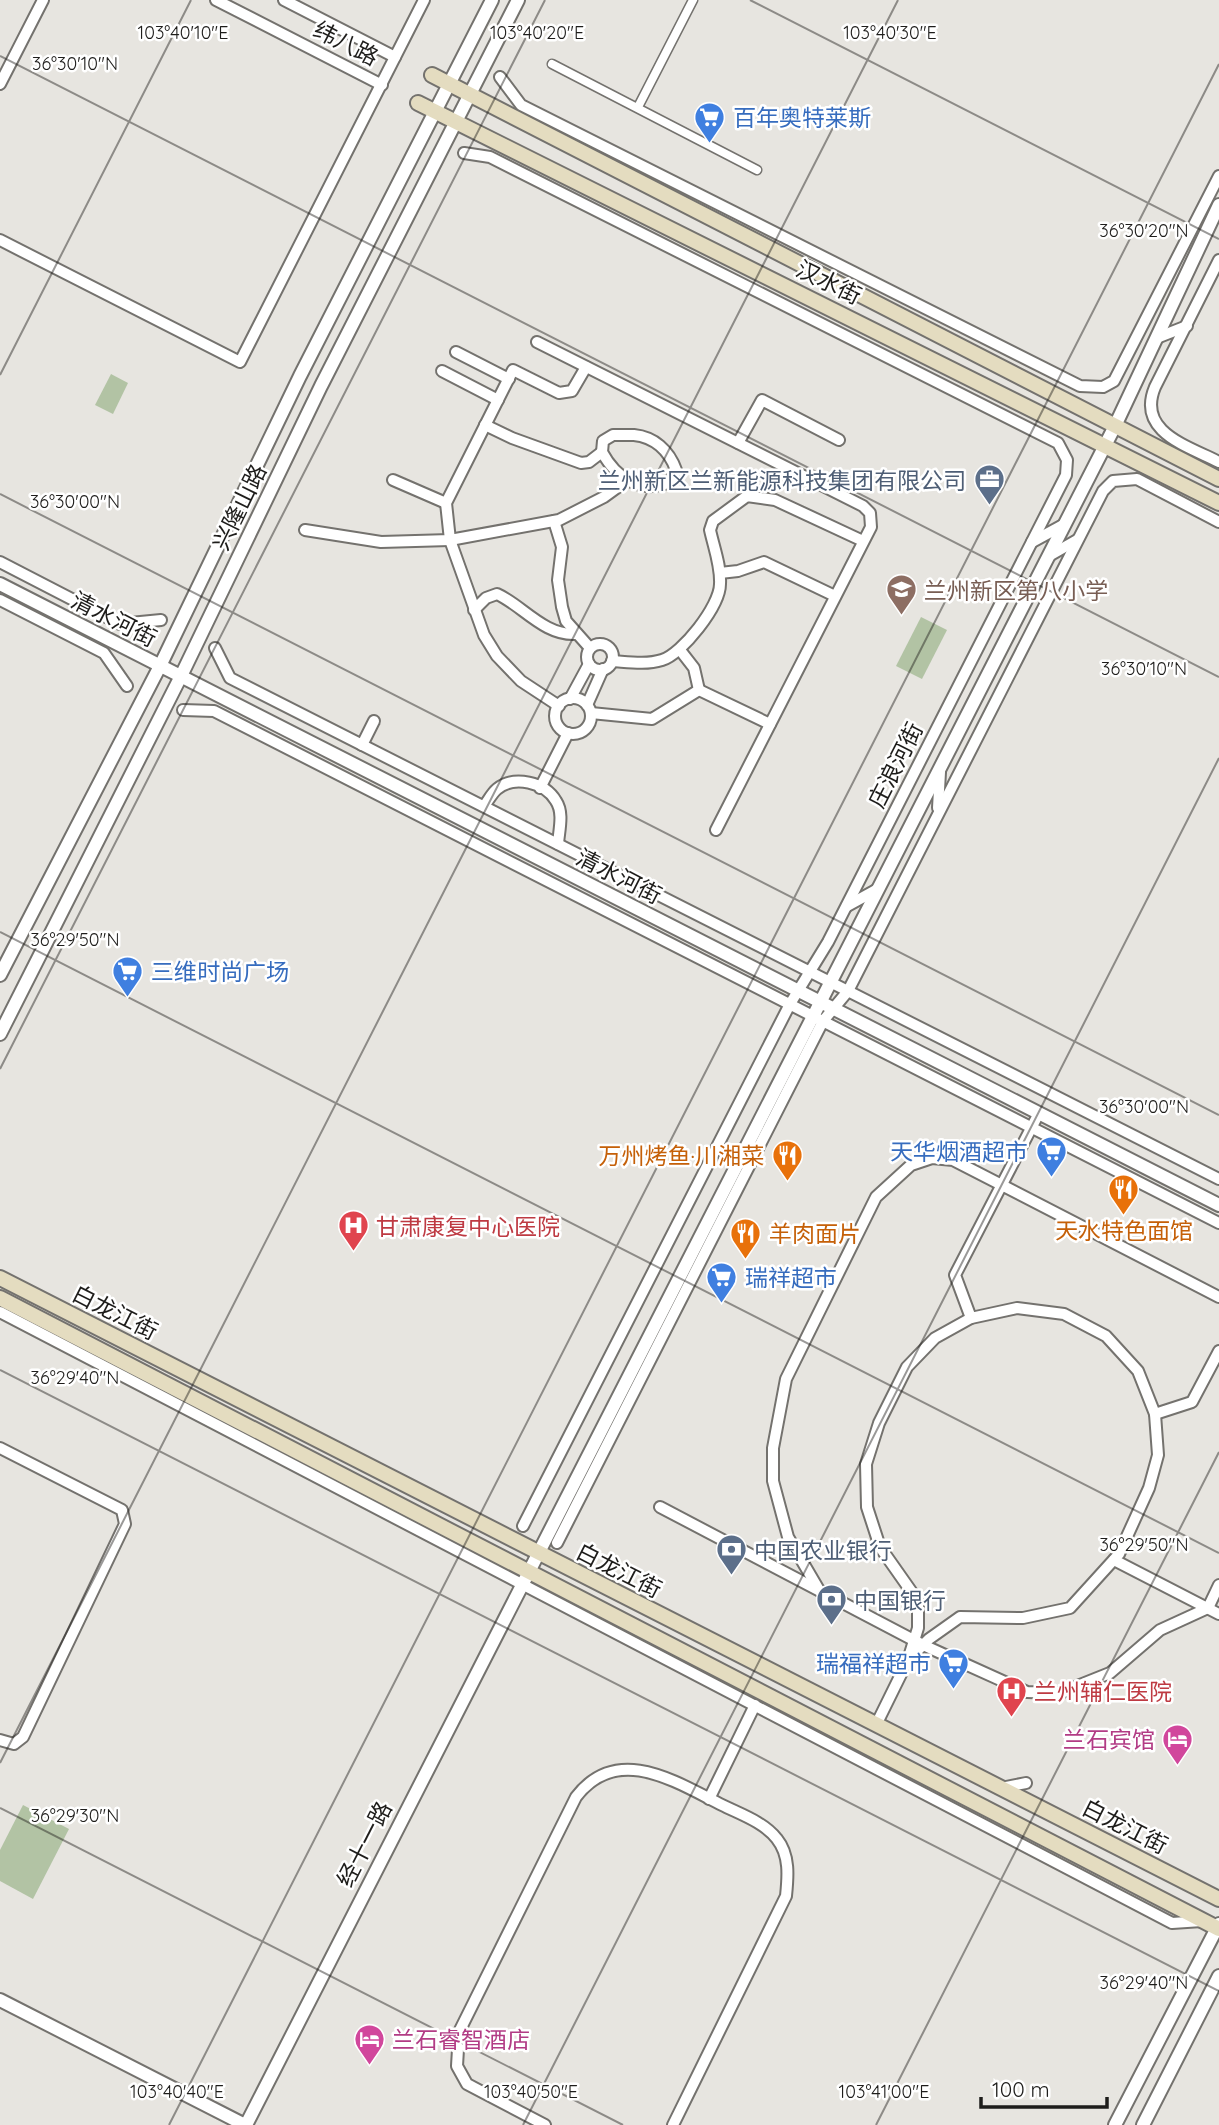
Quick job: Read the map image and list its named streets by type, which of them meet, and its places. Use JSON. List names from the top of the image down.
{
  "streets": {
    "main road": ["汉水街", "白龙江街"],
    "street": [
      "纬八路",
      "兴隆山路",
      "清水河街",
      "庄浪河街",
      "经十一路"
    ]
  },
  "crossings": [
    ["汉水街", "兴隆山路"],
    ["汉水街", "经十一路"],
    ["兴隆山路", "清水河街"],
    ["清水河街", "庄浪河街"],
    ["清水河街", "经十一路"],
    ["白龙江街", "经十一路"]
  ],
  "places": {
    "supermarket": [
      "百年奥特莱斯",
      "三维时尚广场",
      "天华烟酒超市",
      "瑞祥超市",
      "瑞福祥超市"
    ],
    "office": ["兰州新区兰新能源科技集团有限公司"],
    "school or university": ["兰州新区第八小学"],
    "restaurant": ["万州烤鱼·川湘菜", "天水特色面馆", "羊肉面片"],
    "hospital": ["甘肃康复中心医院", "兰州辅仁医院"],
    "bank": ["中国农业银行", "中国银行"],
    "hotel": ["兰石宾馆", "兰石睿智酒店"]
  },
  "scale_bar": "100 m",
  "coordinates": [
    "103°40'10\"E",
    "103°40'20\"E",
    "103°40'30\"E",
    "36°30'10\"N",
    "36°30'20\"N",
    "36°30'00\"N",
    "36°29'50\"N",
    "36°29'40\"N",
    "36°29'30\"N",
    "103°40'40\"E",
    "103°40'50\"E",
    "103°41'00\"E"
  ]
}
